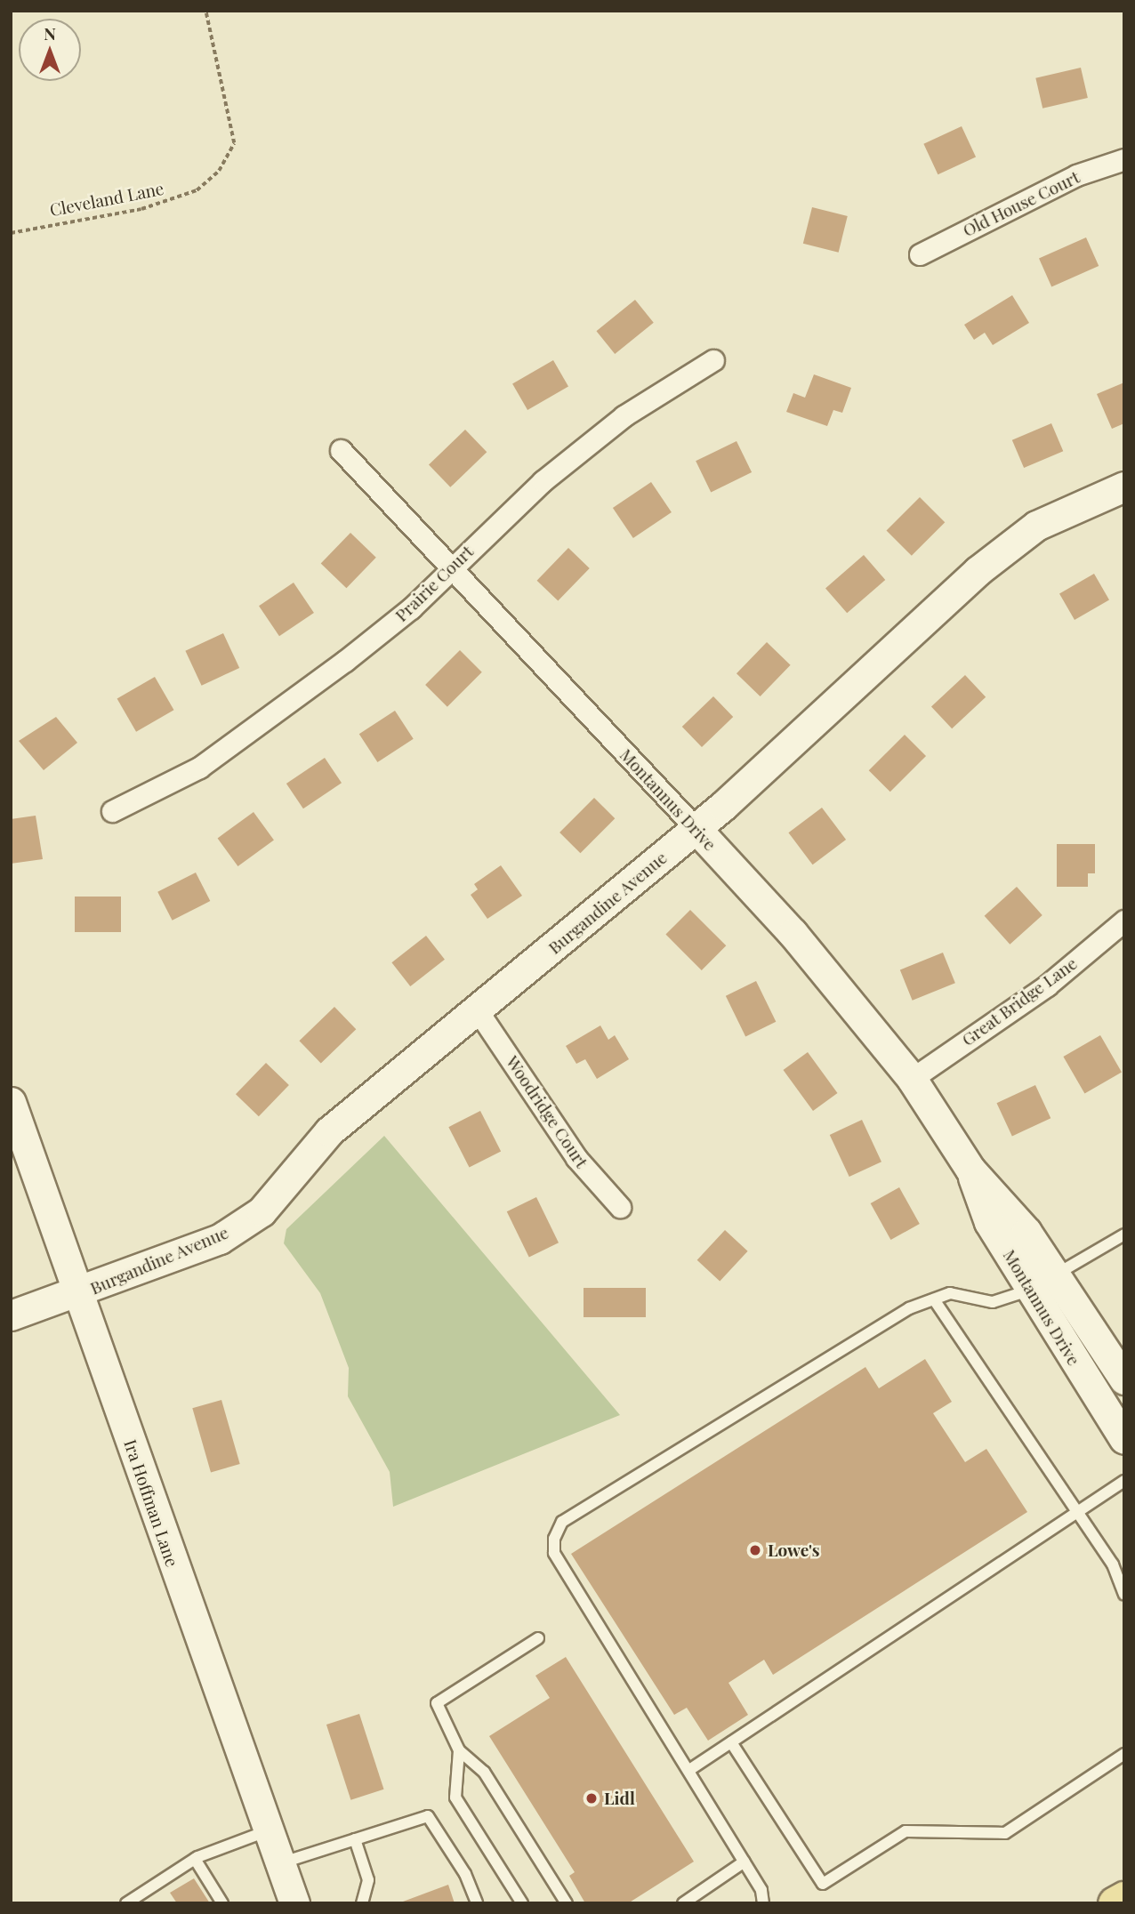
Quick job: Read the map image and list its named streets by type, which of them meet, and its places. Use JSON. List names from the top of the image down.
{
  "streets": {
    "street": [
      "Old House Court",
      "Prairie Court",
      "Montannus Drive",
      "Burgandine Avenue",
      "Great Bridge Lane",
      "Woodridge Court",
      "Ira Hoffman Lane"
    ],
    "path": ["Cleveland Lane"]
  },
  "crossings": [
    ["Prairie Court", "Montannus Drive"],
    ["Montannus Drive", "Burgandine Avenue"],
    ["Montannus Drive", "Great Bridge Lane"],
    ["Burgandine Avenue", "Woodridge Court"],
    ["Burgandine Avenue", "Ira Hoffman Lane"]
  ],
  "places": ["Lowe's", "Lidl"],
  "north": "top"
}
